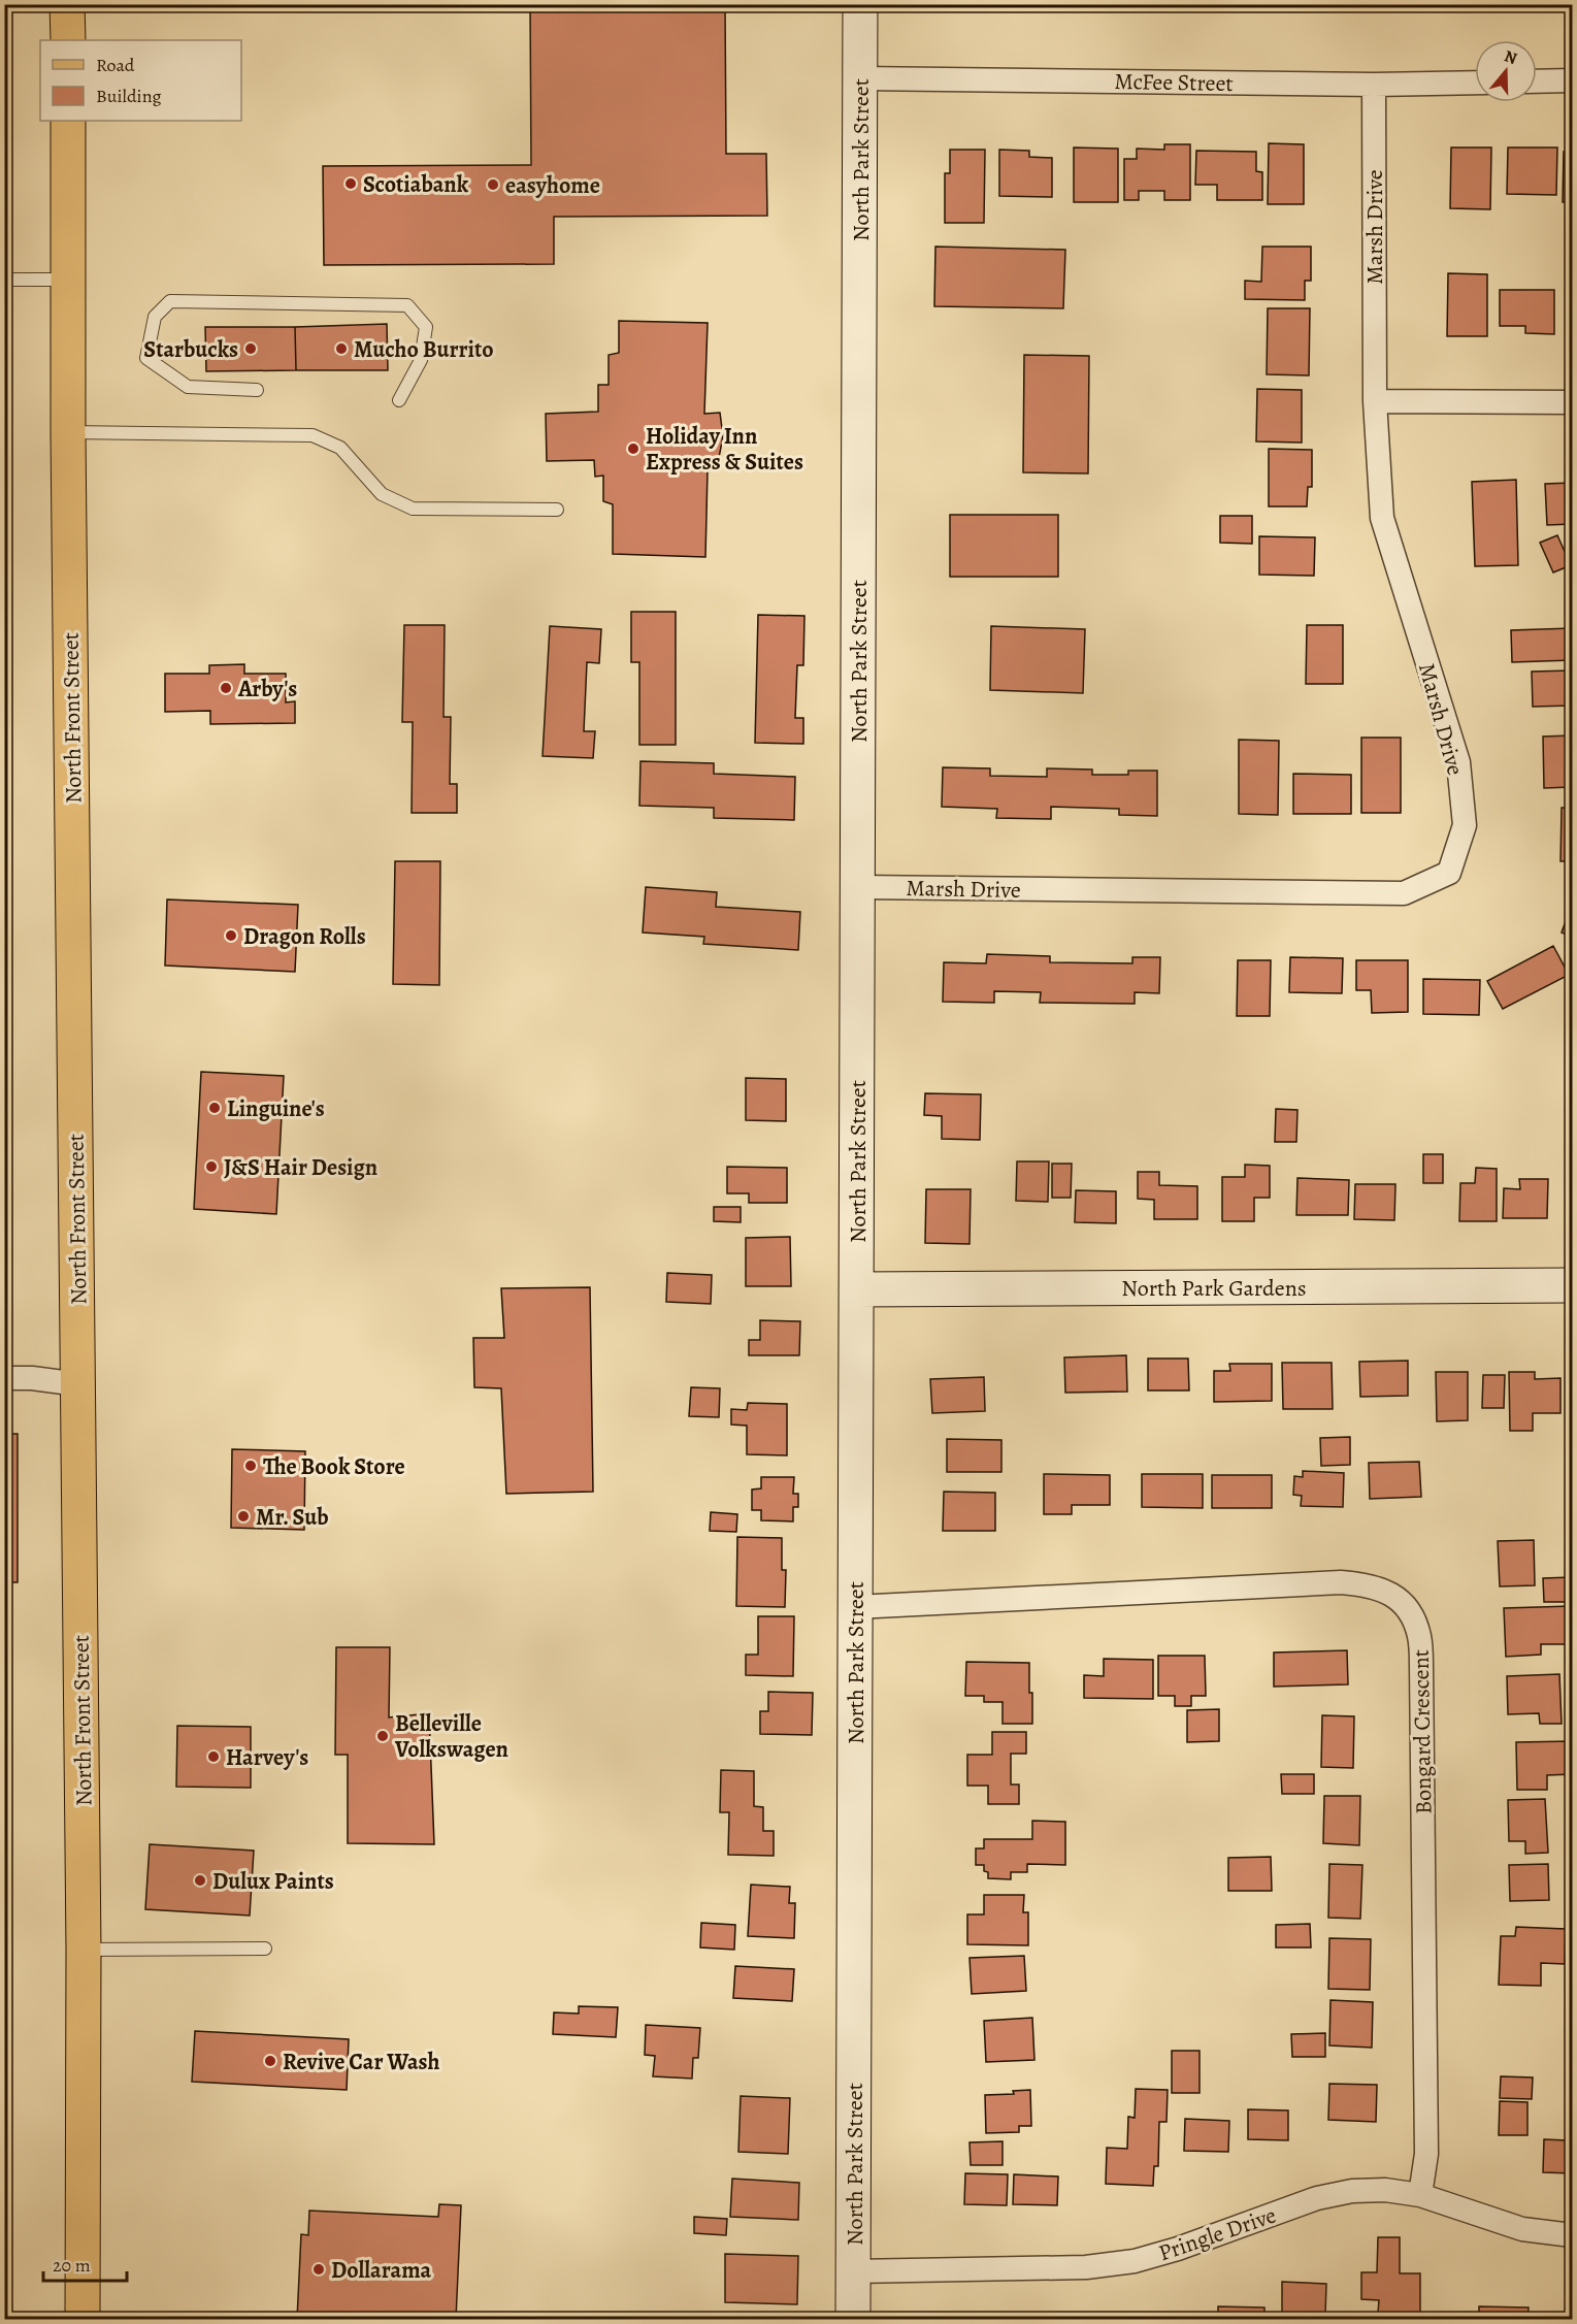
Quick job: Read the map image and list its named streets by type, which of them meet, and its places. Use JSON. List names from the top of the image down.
{
  "streets": {
    "main road": ["North Front Street"],
    "street": [
      "McFee Street",
      "North Park Street",
      "Marsh Drive",
      "North Park Gardens",
      "Bongard Crescent",
      "Pringle Drive"
    ]
  },
  "crossings": [
    ["McFee Street", "North Park Street"],
    ["McFee Street", "Marsh Drive"],
    ["North Park Street", "Marsh Drive"],
    ["North Park Street", "North Park Gardens"],
    ["North Park Street", "Bongard Crescent"],
    ["North Park Street", "Pringle Drive"],
    ["Bongard Crescent", "Pringle Drive"]
  ],
  "places": [
    "Scotiabank",
    "easyhome",
    "Starbucks",
    "Mucho Burrito",
    "Holiday Inn Express & Suites",
    "Arby's",
    "Dragon Rolls",
    "Linguine's",
    "J&S Hair Design",
    "The Book Store",
    "Mr. Sub",
    "Belleville Volkswagen",
    "Harvey's",
    "Dulux Paints",
    "Revive Car Wash",
    "Dollarama"
  ],
  "legend": ["Road", "Building"],
  "scale_bar": "20 m",
  "north": "top"
}
